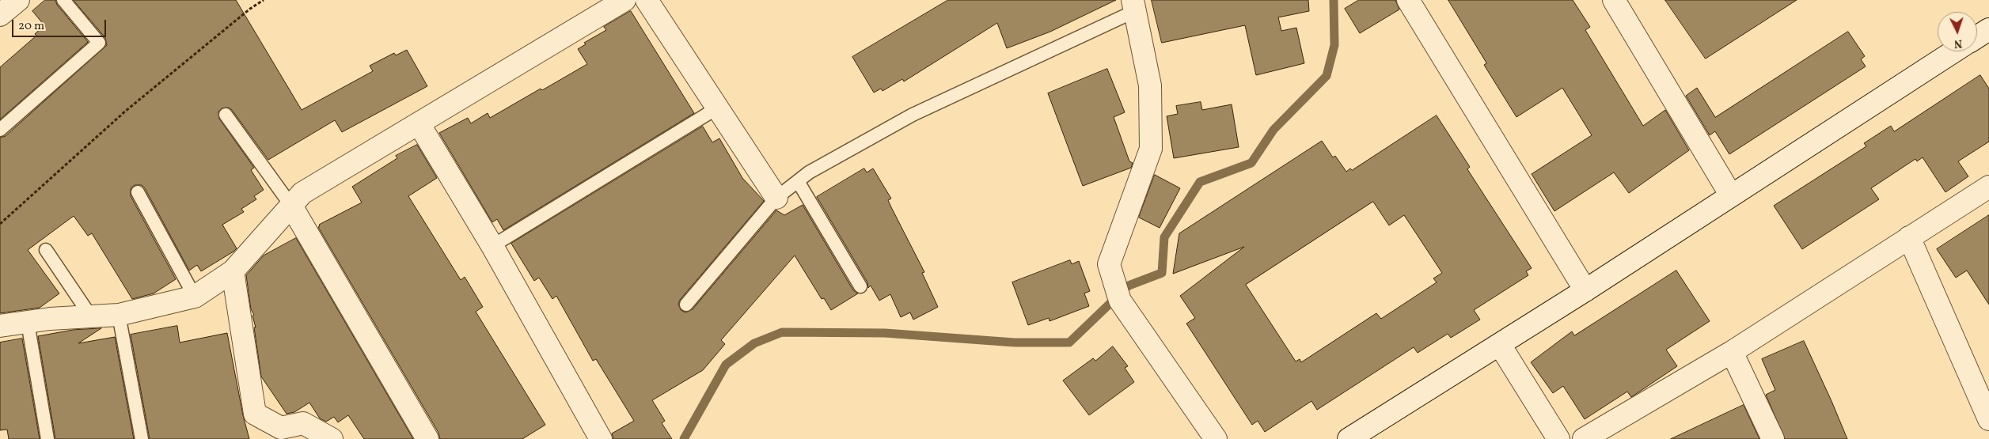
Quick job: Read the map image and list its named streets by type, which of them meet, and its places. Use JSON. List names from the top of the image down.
{
  "scale_bar": "20 m",
  "north": "bottom"
}
